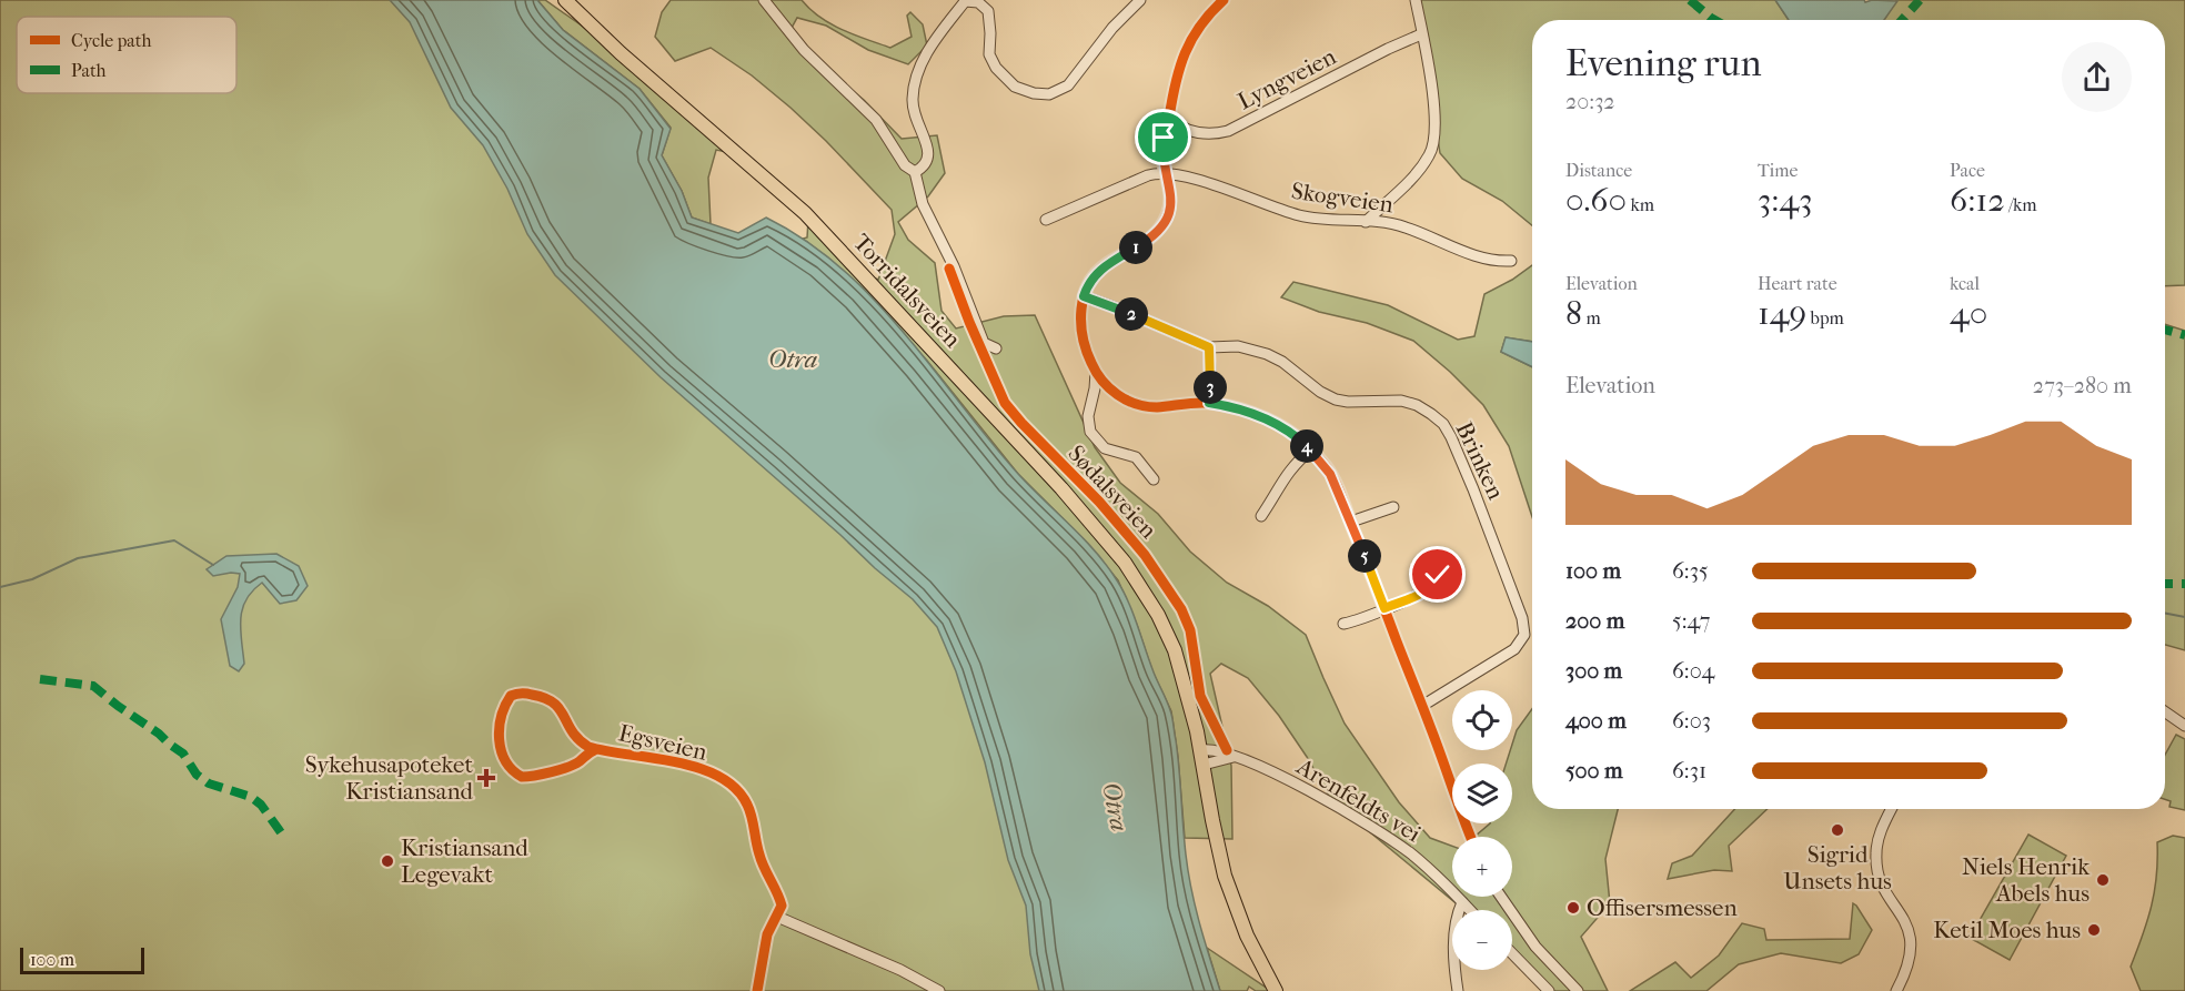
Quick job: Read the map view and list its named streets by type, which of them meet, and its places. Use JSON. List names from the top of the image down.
{
  "streets": {
    "main road": ["Torridalsveien"],
    "street": [
      "Lyngveien",
      "Skogveien",
      "Brinken",
      "Egsveien",
      "Arenfeldts vei"
    ],
    "cycle path": ["Sødalsveien"]
  },
  "crossings": [
    ["Torridalsveien", "Arenfeldts vei"]
  ],
  "water": ["Otra"],
  "places": {
    "health": ["Sykehusapoteket Kristiansand"],
    "other": [
      "Sigrid Unsets hus",
      "Kristiansand Legevakt",
      "Niels Henrik Abels hus",
      "Offisersmessen",
      "Ketil Moes hus"
    ]
  },
  "legend": ["Cycle path", "Path"],
  "scale_bar": "100 m",
  "page": {
    "heading": ["Evening run", "20:32"],
    "stats": [
      ["Distance", "0.60 km"],
      ["Time", "3:43"],
      ["Pace", "6:12 /km"],
      ["Elevation", "8 m"],
      ["Heart rate", "149 bpm"],
      ["kcal", "40"]
    ],
    "pins": [
      "1",
      "2",
      "3",
      "4",
      "5"
    ],
    "chart": ["Elevation", "273–280 m"],
    "list": [
      {
        "name": "100 m",
        "note": "6:35"
      },
      {
        "name": "200 m",
        "note": "5:47"
      },
      {
        "name": "300 m",
        "note": "6:04"
      },
      {
        "name": "400 m",
        "note": "6:03"
      },
      {
        "name": "500 m",
        "note": "6:31"
      }
    ],
    "map_buttons": ["+", "−"],
    "scale": "100 m"
  }
}
